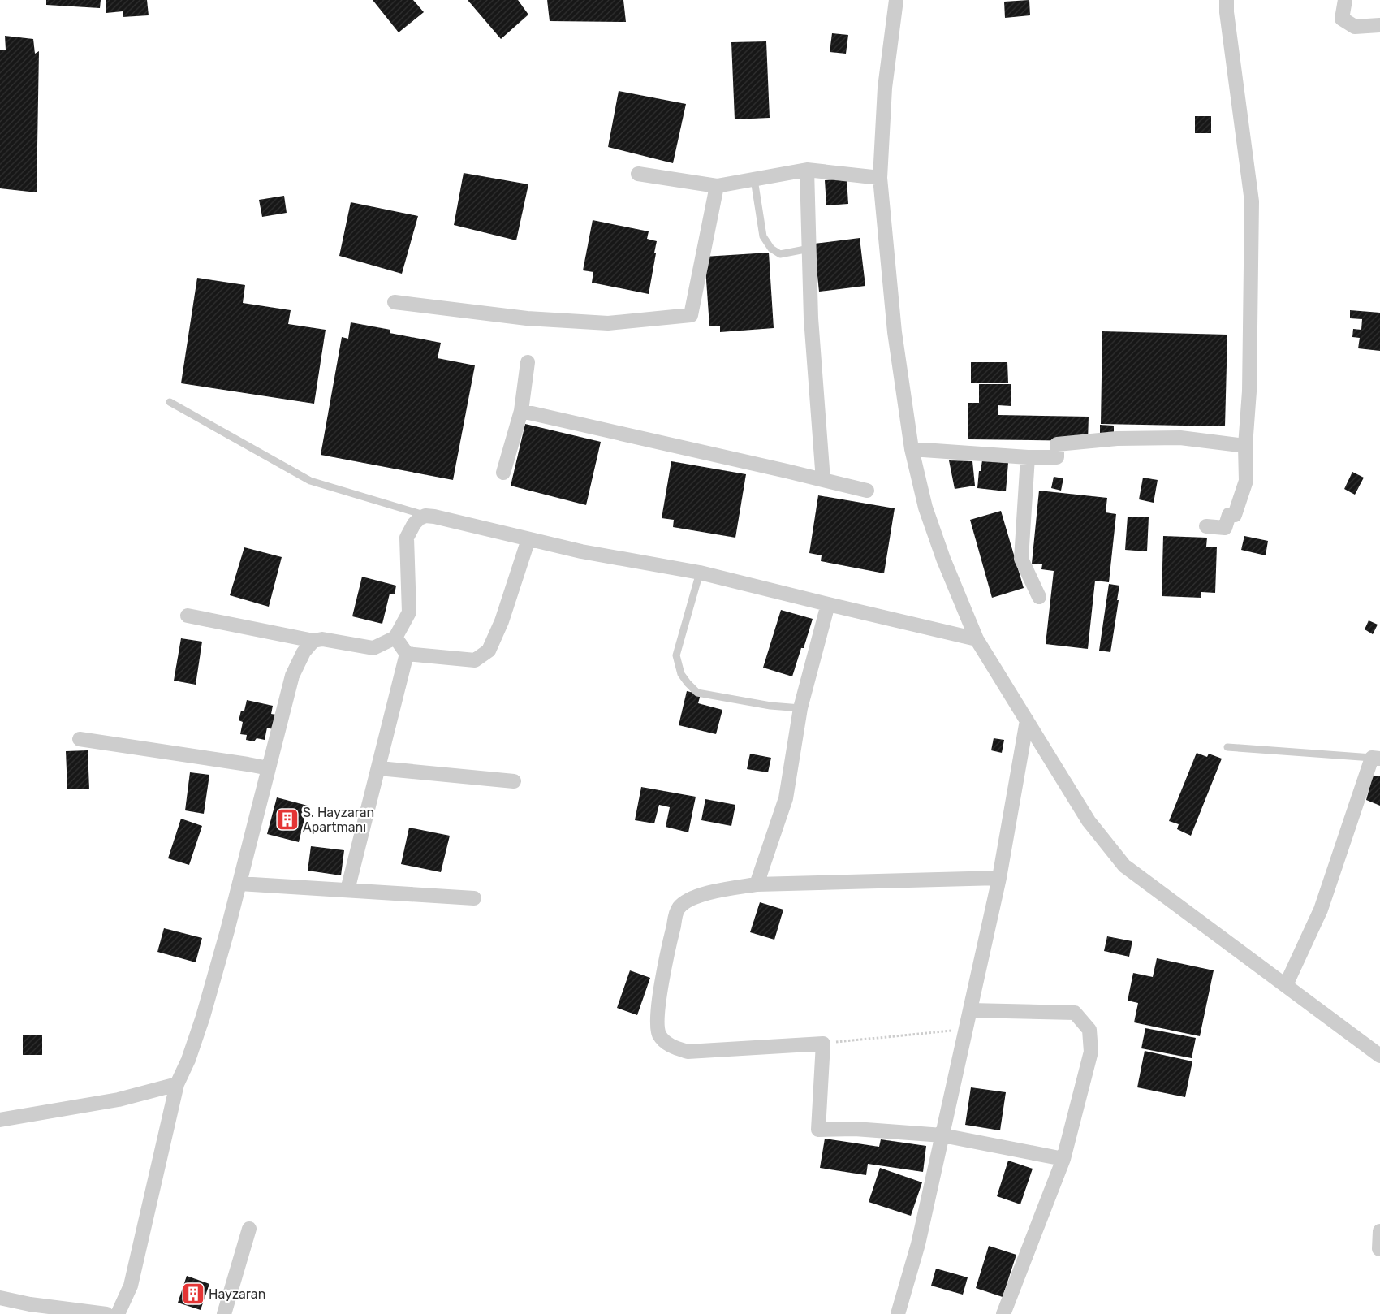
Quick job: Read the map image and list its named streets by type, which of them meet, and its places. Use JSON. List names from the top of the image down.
{
  "places": {
    "building": ["S. Hayzaran Apartmanı", "Hayzaran"]
  }
}
